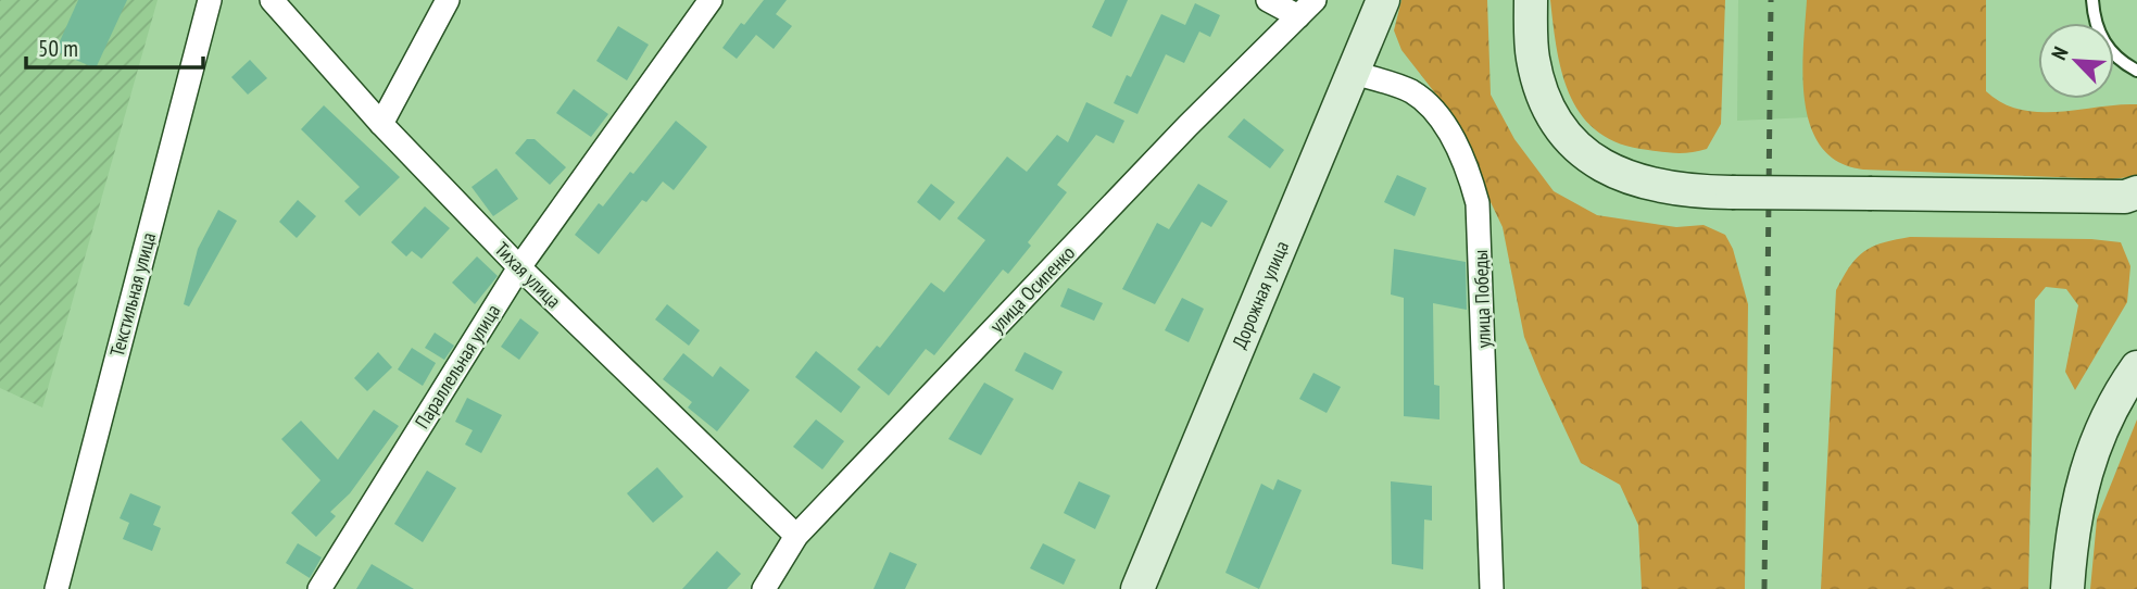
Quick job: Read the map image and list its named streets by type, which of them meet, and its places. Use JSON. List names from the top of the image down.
{
  "streets": {
    "main road": ["Дорожная улица"],
    "street": [
      "Тихая улица",
      "улица Осипенко",
      "Текстильная улица",
      "улица Победы",
      "Параллельная улица"
    ]
  },
  "crossings": [
    ["Тихая улица", "улица Осипенко"],
    ["Тихая улица", "Параллельная улица"],
    ["Дорожная улица", "улица Победы"]
  ],
  "scale_bar": "50 m",
  "north": "top left"
}
